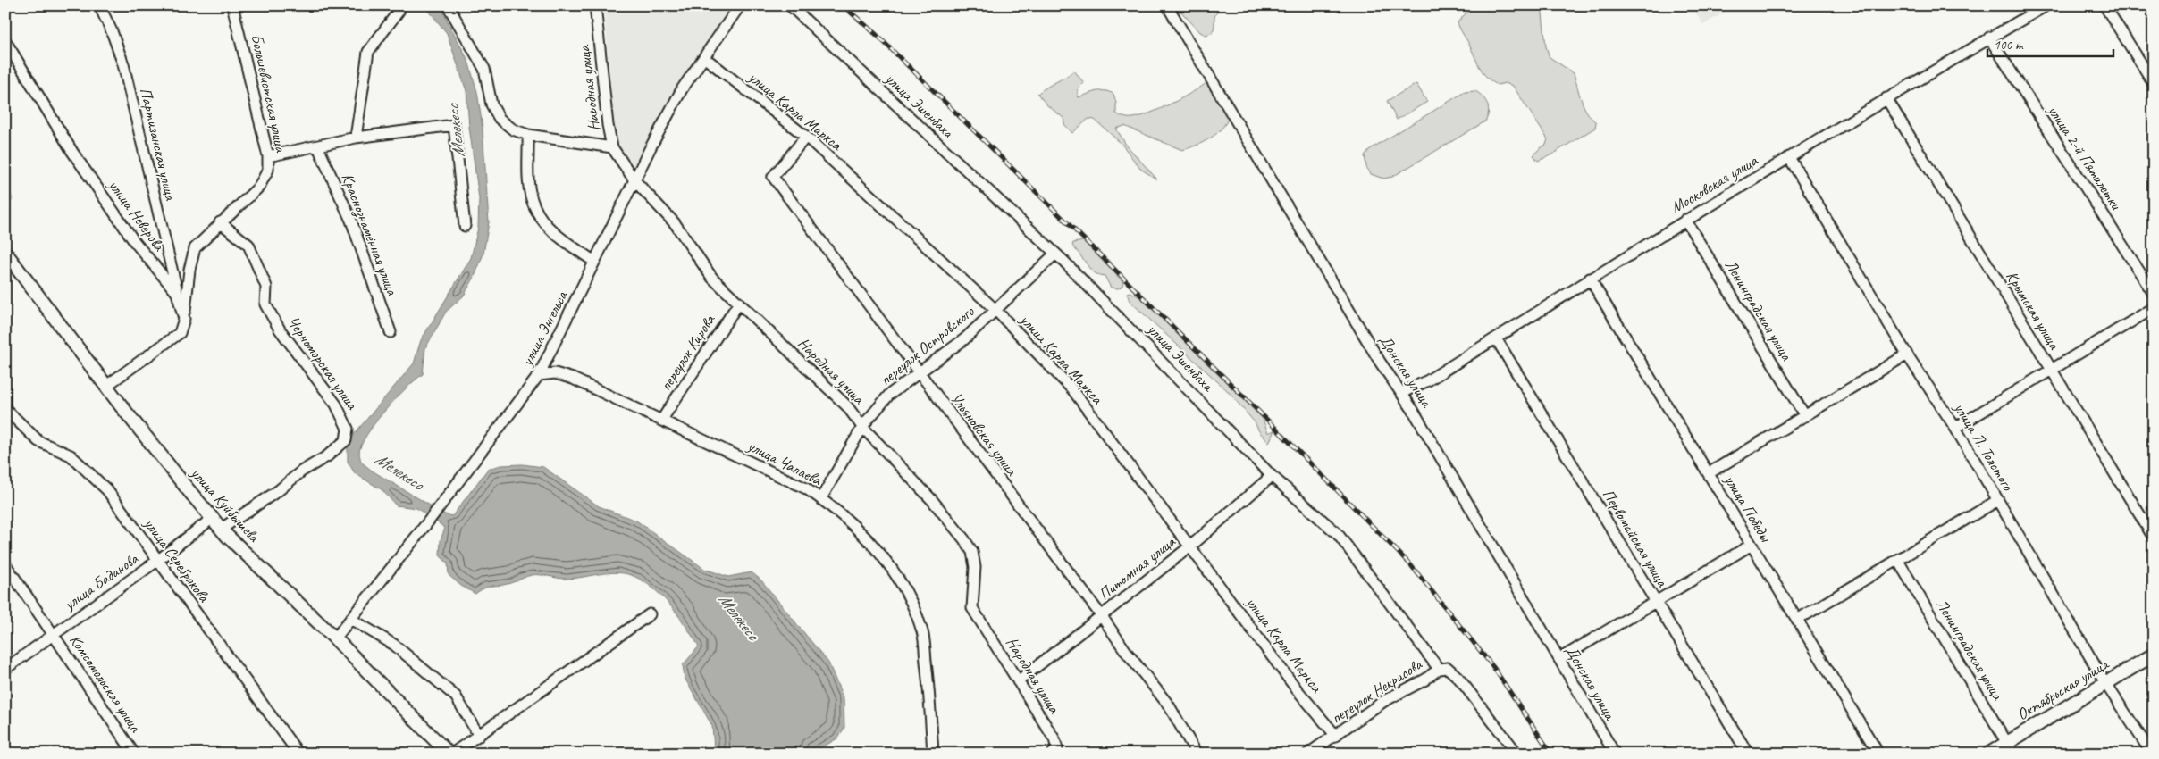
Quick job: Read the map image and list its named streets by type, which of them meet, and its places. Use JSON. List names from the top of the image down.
{
  "streets": {
    "main road": ["улица Куйбышева", "Октябрьская улица"],
    "street": [
      "Народная улица",
      "Большевистская улица",
      "улица Эшенбаха",
      "улица Карла Маркса",
      "Партизанская улица",
      "улица 2-й Пятилетки",
      "Московская улица",
      "улица Неверова",
      "Краснознамённая улица",
      "Ленинградская улица",
      "Крымская улица",
      "улица Энгельса",
      "переулок Островского",
      "переулок Кирова",
      "Черноморская улица",
      "Донская улица",
      "Ульяновская улица",
      "улица Л. Толстого",
      "улица Чапаева",
      "улица Победы",
      "Первомайская улица",
      "улица Серебрякова",
      "Питомная улица",
      "улица Баданова",
      "Комсомольская улица",
      "переулок Некрасова"
    ]
  },
  "crossings": [
    ["Народная улица", "улица Энгельса"],
    ["Народная улица", "переулок Островского"],
    ["Народная улица", "переулок Кирова"],
    ["Народная улица", "Питомная улица"],
    ["Большевистская улица", "улица Неверова"],
    ["Большевистская улица", "Черноморская улица"],
    ["улица Эшенбаха", "переулок Островского"],
    ["улица Эшенбаха", "Питомная улица"],
    ["улица Эшенбаха", "переулок Некрасова"],
    ["улица Карла Маркса", "улица Энгельса"],
    ["улица Карла Маркса", "переулок Островского"],
    ["улица Карла Маркса", "Ульяновская улица"],
    ["улица Карла Маркса", "Питомная улица"],
    ["улица Карла Маркса", "переулок Некрасова"],
    ["Партизанская улица", "улица Неверова"],
    ["улица 2-й Пятилетки", "Московская улица"],
    ["Московская улица", "Ленинградская улица"],
    ["Московская улица", "Крымская улица"],
    ["Московская улица", "Донская улица"],
    ["Московская улица", "улица Л. Толстого"],
    ["Московская улица", "улица Победы"],
    ["Московская улица", "Первомайская улица"],
    ["Ленинградская улица", "Октябрьская улица"],
    ["улица Энгельса", "улица Чапаева"],
    ["улица Энгельса", "улица Куйбышева"],
    ["переулок Островского", "Ульяновская улица"],
    ["переулок Островского", "улица Чапаева"],
    ["переулок Кирова", "улица Чапаева"],
    ["Черноморская улица", "улица Куйбышева"],
    ["Ульяновская улица", "Питомная улица"],
    ["улица Л. Толстого", "Октябрьская улица"],
    ["улица Куйбышева", "улица Баданова"],
    ["улица Серебрякова", "улица Баданова"],
    ["улица Баданова", "Комсомольская улица"]
  ],
  "water": ["Мелекесс"],
  "scale_bar": "100 m"
}
